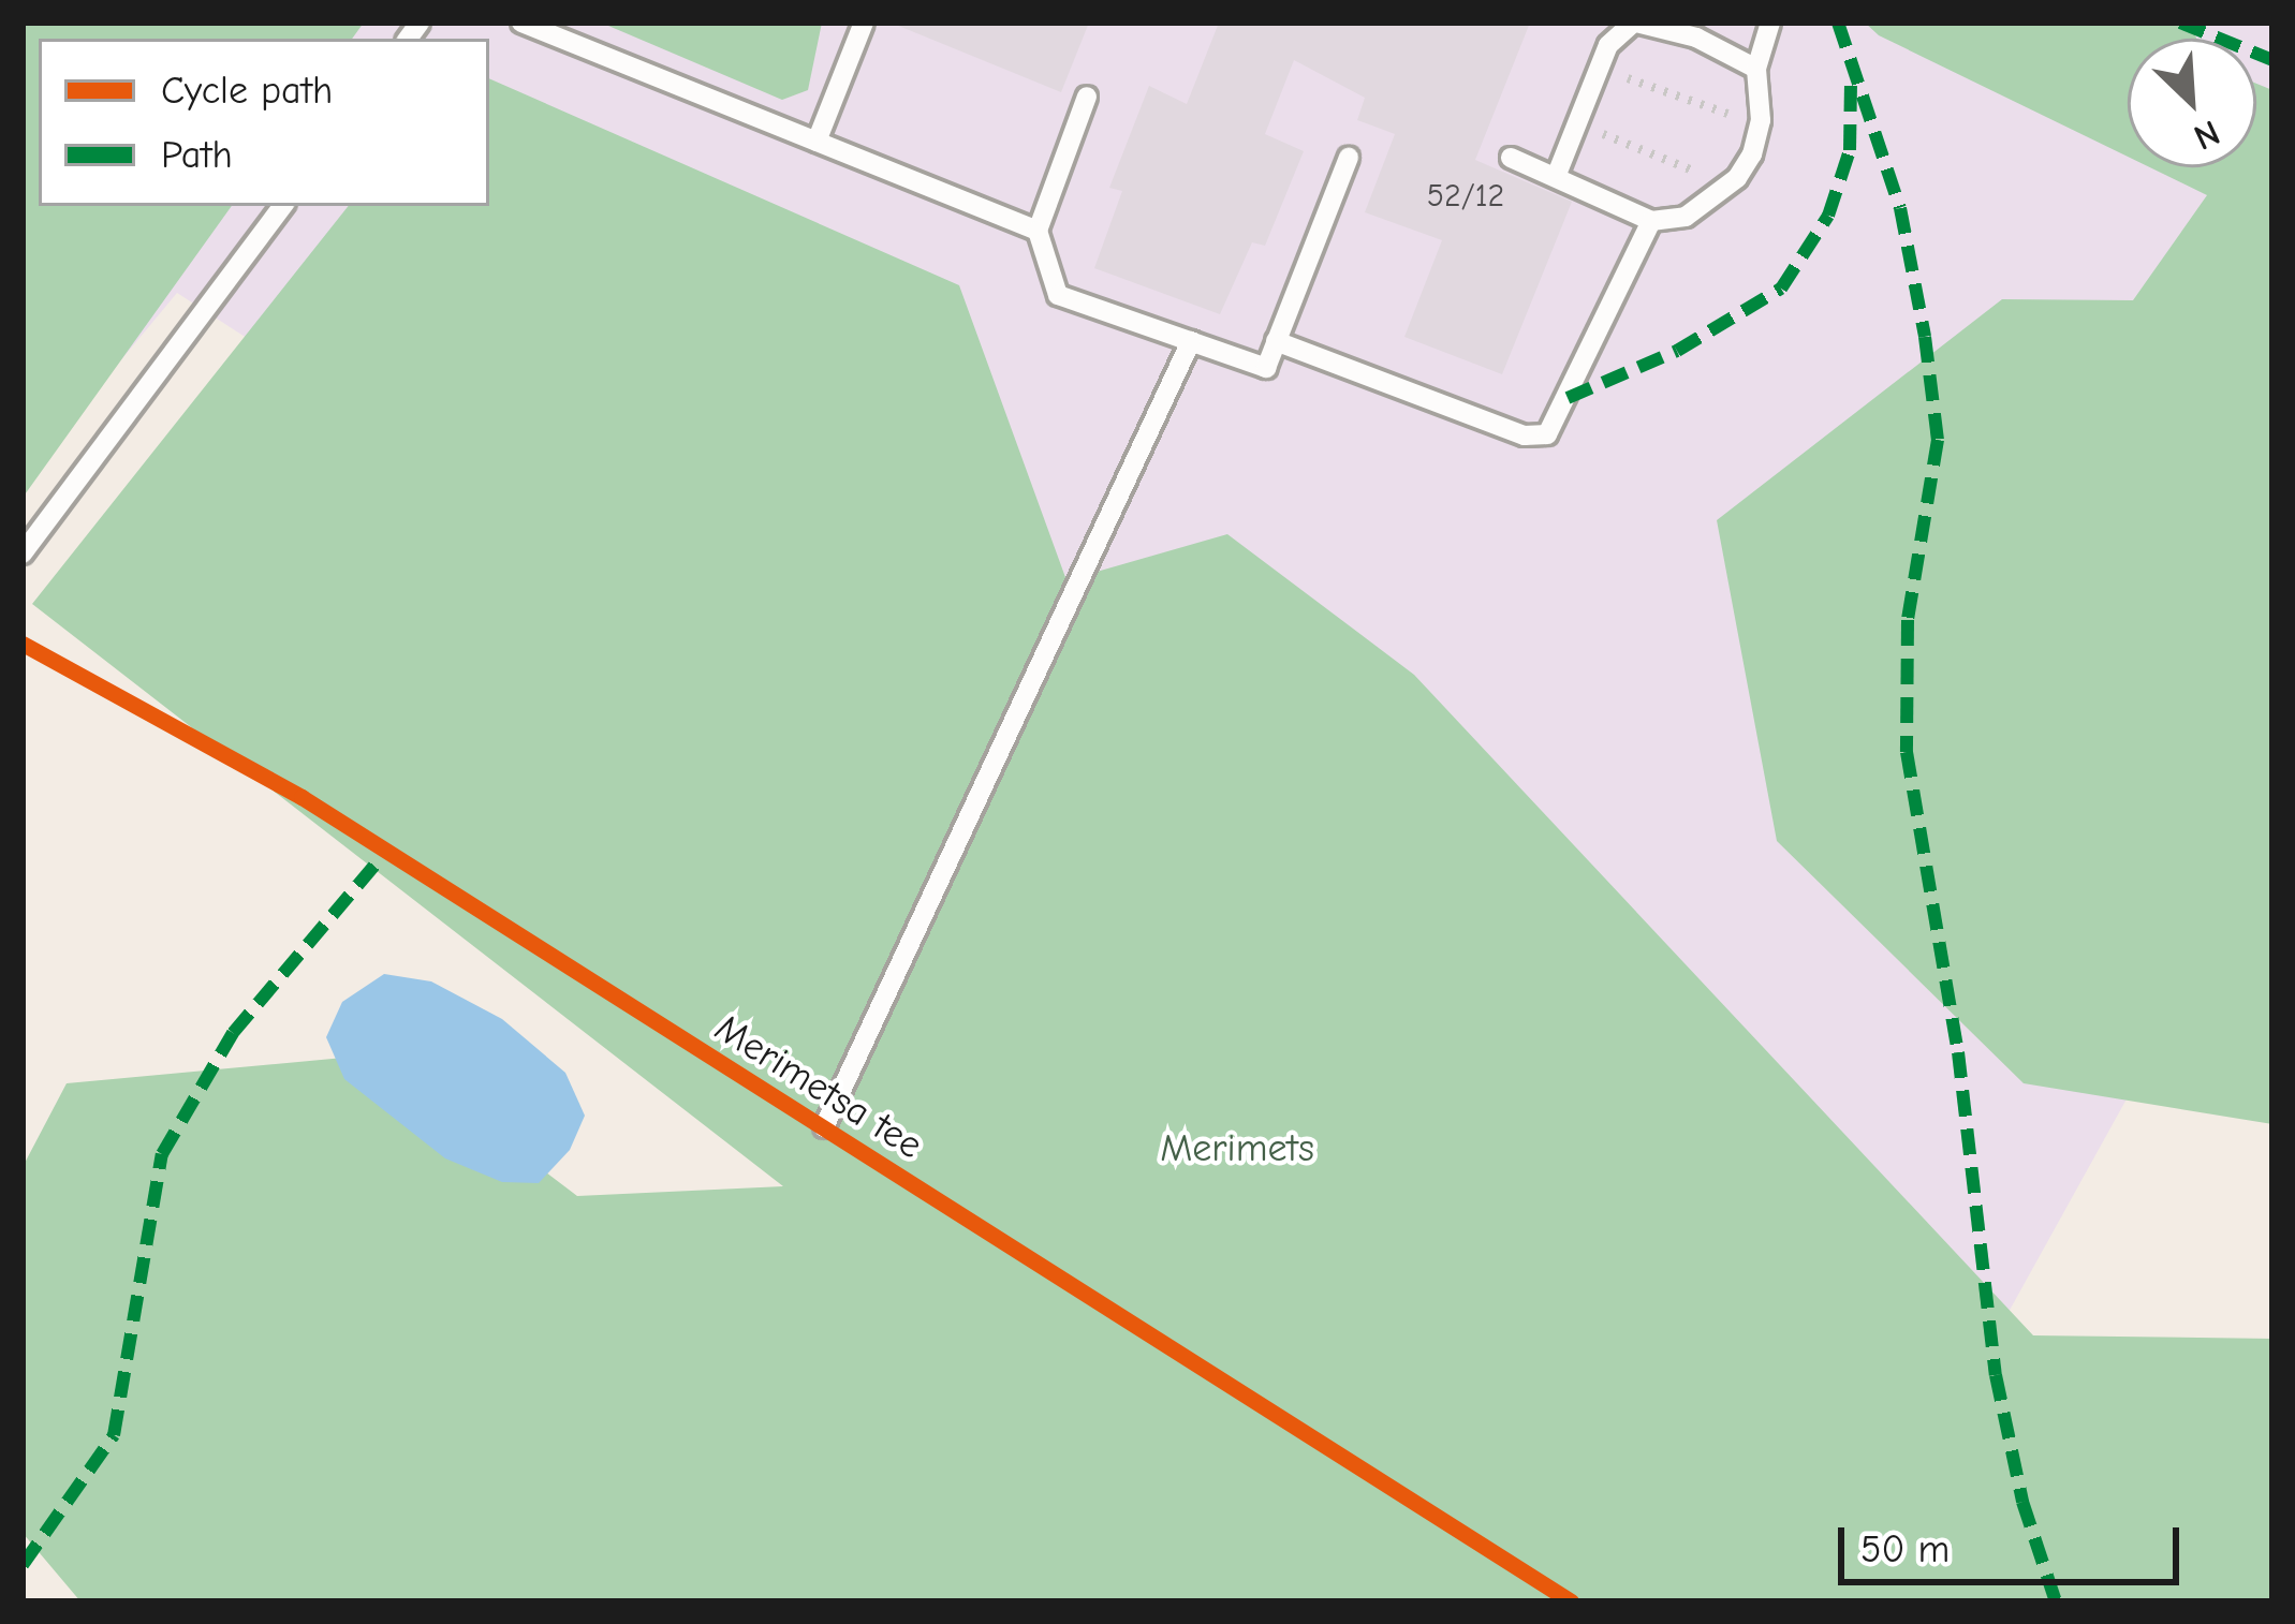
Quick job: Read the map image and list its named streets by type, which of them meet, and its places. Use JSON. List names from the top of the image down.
{
  "streets": {
    "cycle path": ["Merimetsa tee"]
  },
  "parks": ["Merimets"],
  "house_numbers": ["52/12"],
  "legend": ["Cycle path", "Path"],
  "scale_bar": "50 m",
  "north": "bottom right"
}
